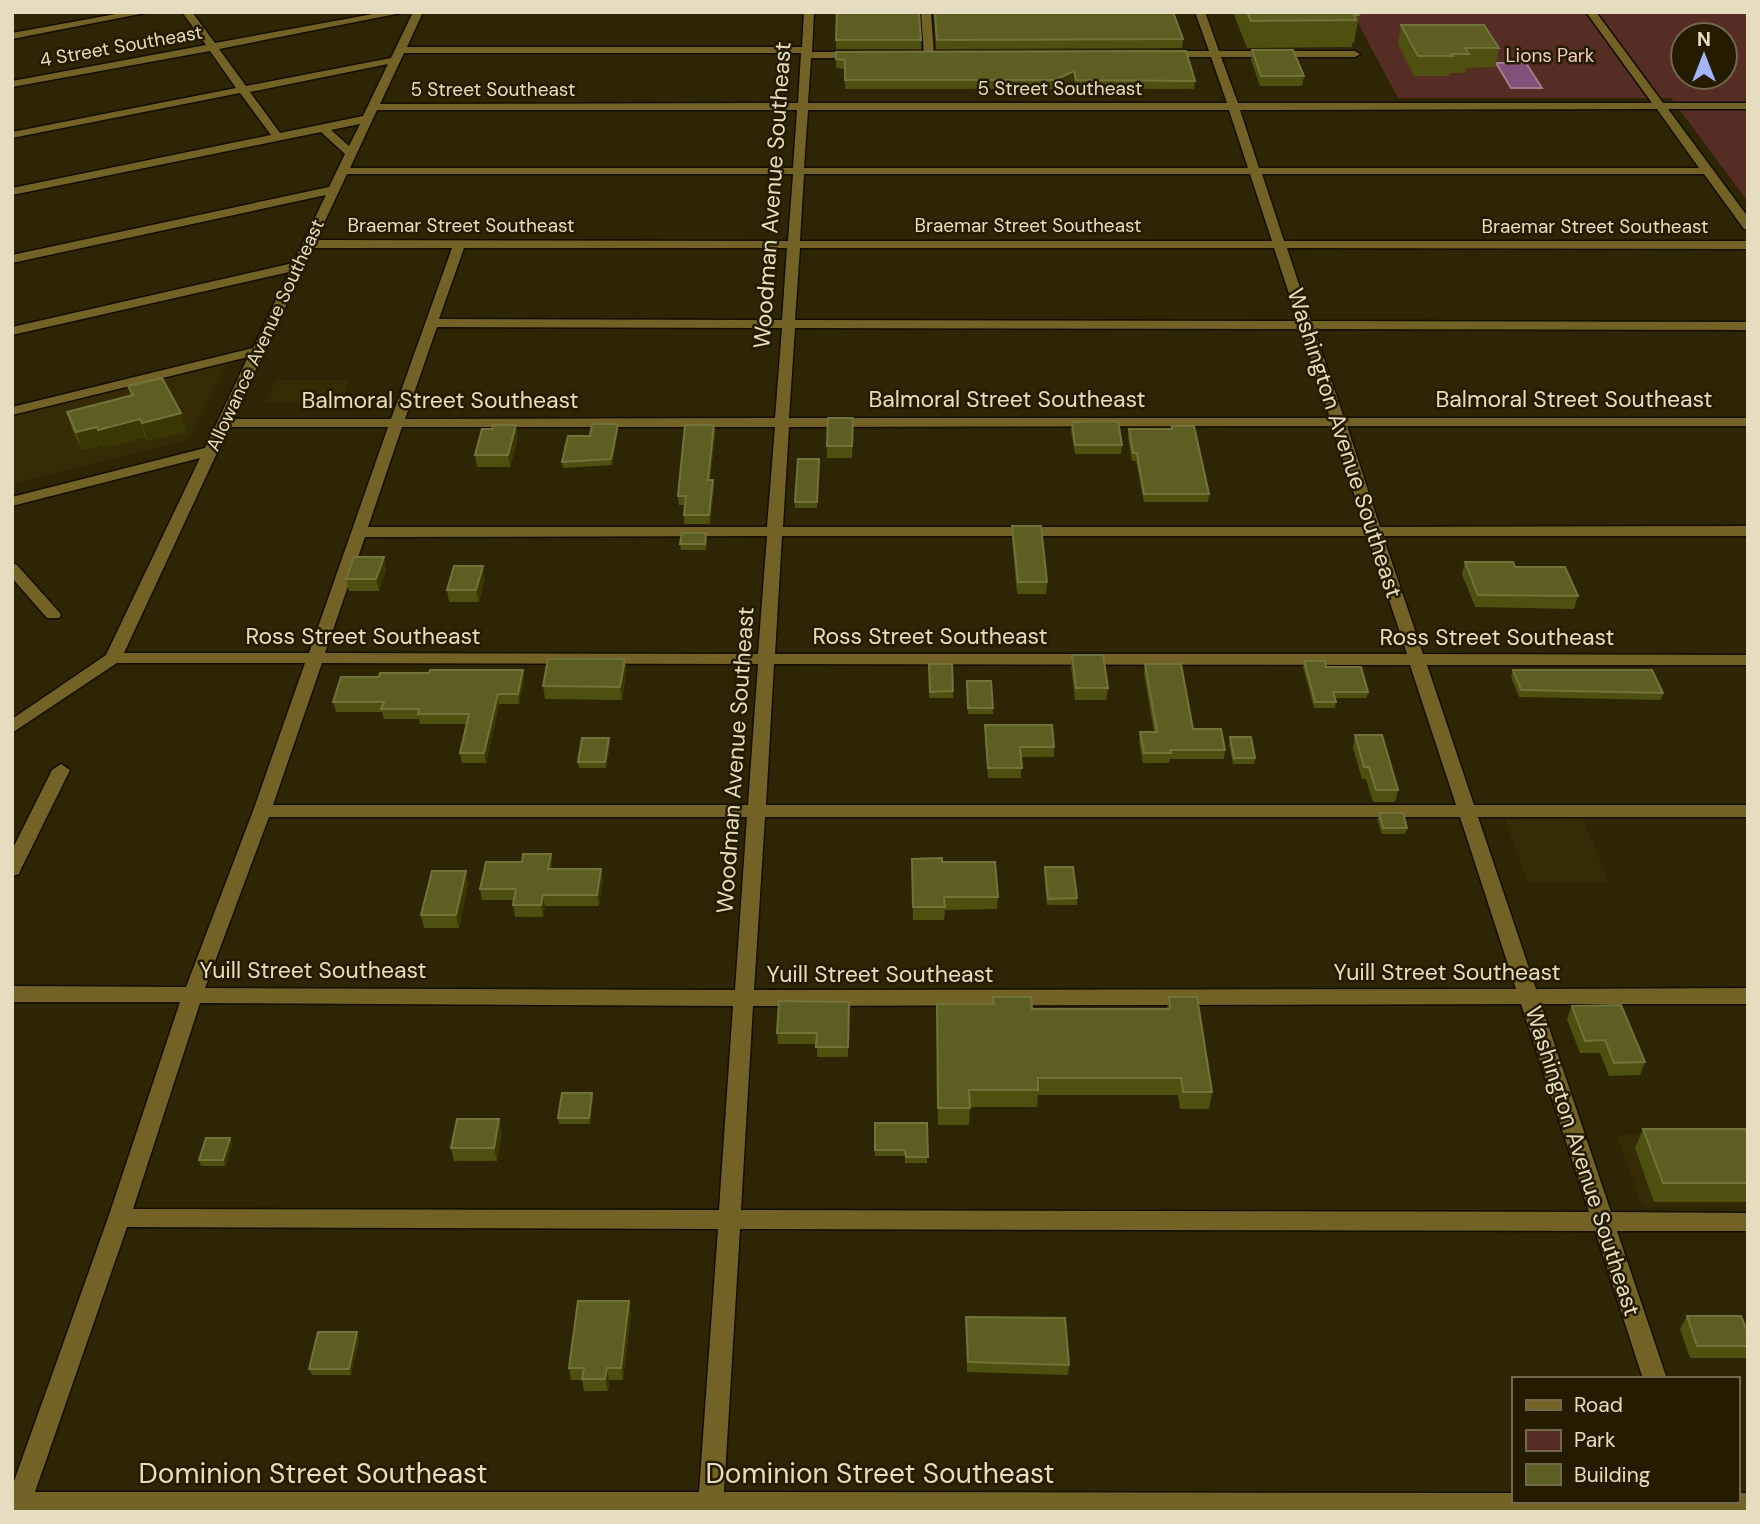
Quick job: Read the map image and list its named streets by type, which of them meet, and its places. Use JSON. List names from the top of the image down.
{
  "streets": {
    "street": [
      "4 Street Southeast",
      "5 Street Southeast",
      "Woodman Avenue Southeast",
      "Braemar Street Southeast",
      "Allowance Avenue Southeast",
      "Balmoral Street Southeast",
      "Washington Avenue Southeast",
      "Ross Street Southeast",
      "Yuill Street Southeast",
      "Dominion Street Southeast"
    ]
  },
  "crossings": [
    ["5 Street Southeast", "Woodman Avenue Southeast"],
    ["5 Street Southeast", "Allowance Avenue Southeast"],
    ["5 Street Southeast", "Washington Avenue Southeast"],
    ["Woodman Avenue Southeast", "Braemar Street Southeast"],
    ["Woodman Avenue Southeast", "Balmoral Street Southeast"],
    ["Woodman Avenue Southeast", "Ross Street Southeast"],
    ["Woodman Avenue Southeast", "Yuill Street Southeast"],
    ["Woodman Avenue Southeast", "Dominion Street Southeast"],
    ["Braemar Street Southeast", "Allowance Avenue Southeast"],
    ["Braemar Street Southeast", "Washington Avenue Southeast"],
    ["Allowance Avenue Southeast", "Balmoral Street Southeast"],
    ["Allowance Avenue Southeast", "Ross Street Southeast"],
    ["Balmoral Street Southeast", "Washington Avenue Southeast"],
    ["Washington Avenue Southeast", "Ross Street Southeast"],
    ["Washington Avenue Southeast", "Yuill Street Southeast"]
  ],
  "parks": ["Lions Park"],
  "legend": ["Road", "Park", "Building"],
  "north": "top"
}
